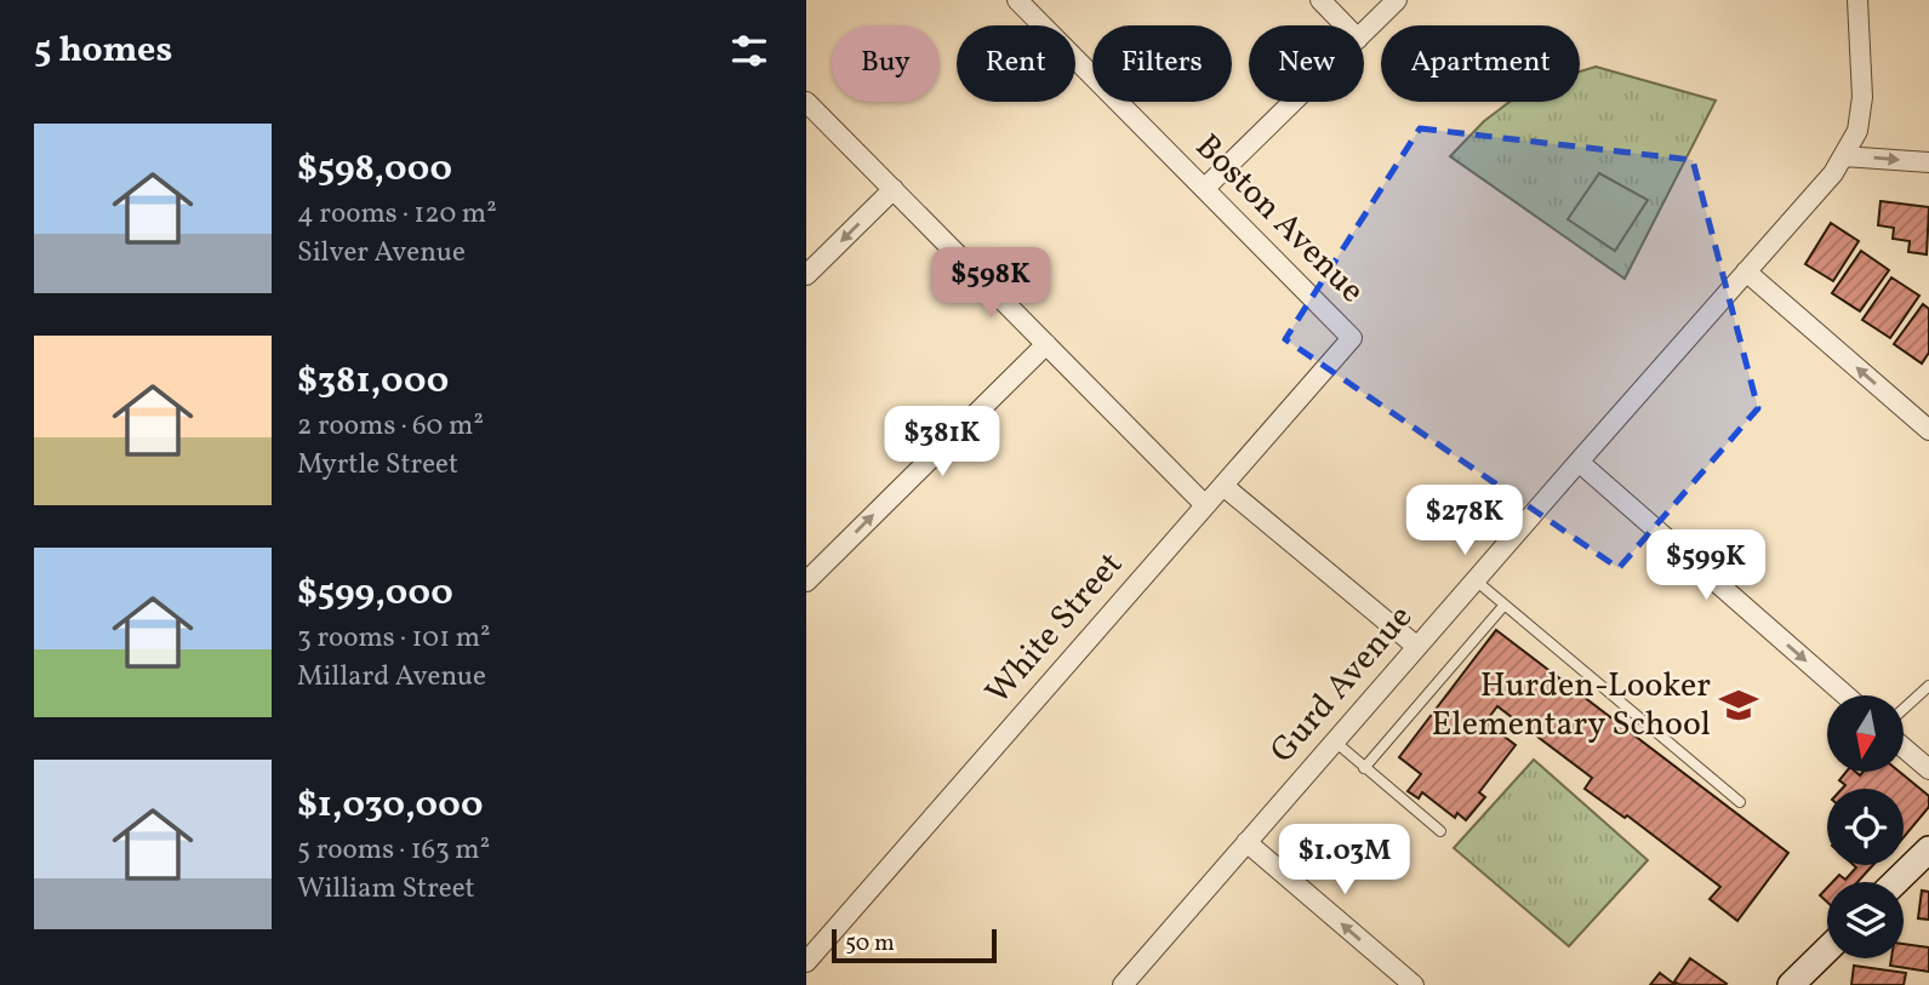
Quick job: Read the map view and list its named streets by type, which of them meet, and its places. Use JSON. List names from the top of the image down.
{
  "streets": {
    "street": ["Boston Avenue", "White Street", "Gurd Avenue"]
  },
  "crossings": [
    ["Boston Avenue", "White Street"]
  ],
  "places": {
    "school or university": ["Hurden-Looker Elementary School"]
  },
  "scale_bar": "50 m",
  "north": "bottom",
  "page": {
    "heading": "5 homes",
    "chip": [
      "Buy",
      "Rent",
      "Filters",
      "New",
      "Apartment"
    ],
    "list": [
      {
        "name": "$598,000",
        "note": "4 rooms · 120 m² · Silver Avenue"
      },
      {
        "name": "$381,000",
        "note": "2 rooms · 60 m² · Myrtle Street"
      },
      {
        "name": "$599,000",
        "note": "3 rooms · 101 m² · Millard Avenue"
      },
      {
        "name": "$1,030,000",
        "note": "5 rooms · 163 m² · William Street"
      }
    ],
    "price": [
      "$598K",
      "$381K",
      "$278K",
      "$599K",
      "$1.03M"
    ],
    "scale": "50 m"
  }
}
